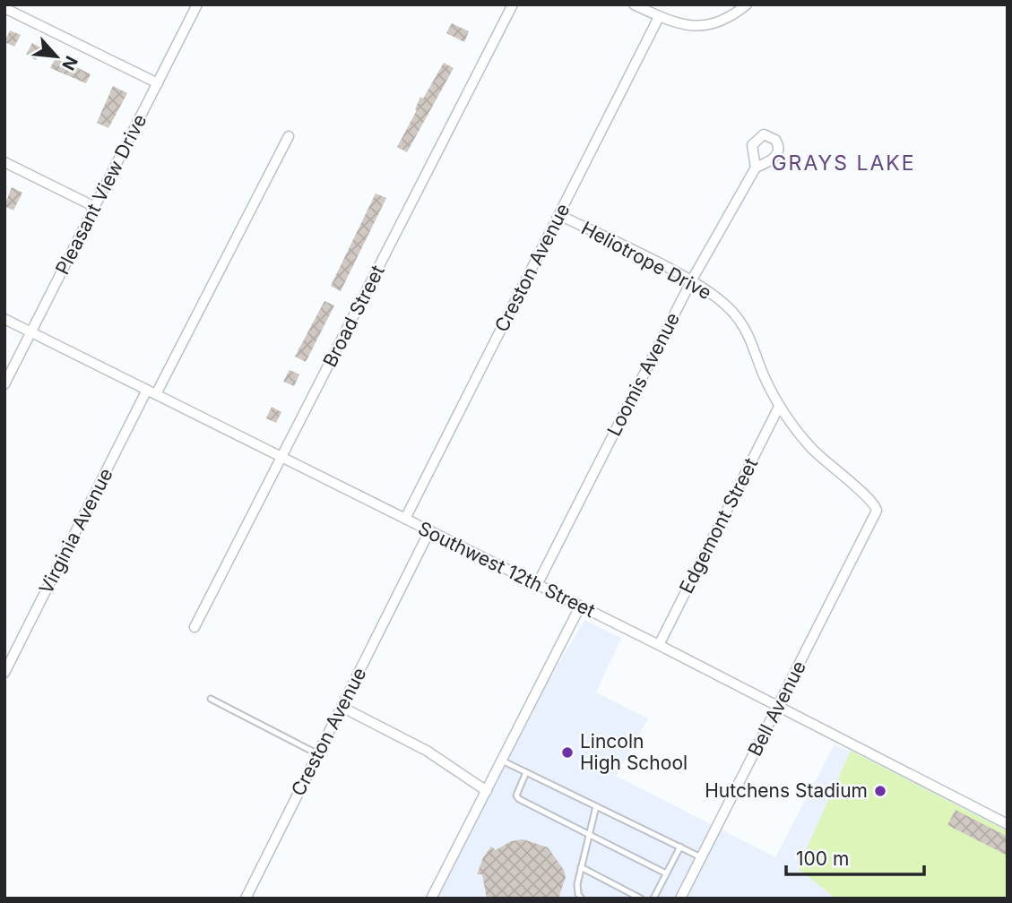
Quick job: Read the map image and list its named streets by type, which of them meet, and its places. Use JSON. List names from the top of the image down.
{
  "streets": {
    "street": [
      "Pleasant View Drive",
      "Heliotrope Drive",
      "Creston Avenue",
      "Broad Street",
      "Loomis Avenue",
      "Edgemont Street",
      "Virginia Avenue",
      "Southwest 12th Street",
      "Bell Avenue"
    ]
  },
  "crossings": [
    ["Pleasant View Drive", "Southwest 12th Street"],
    ["Heliotrope Drive", "Creston Avenue"],
    ["Heliotrope Drive", "Loomis Avenue"],
    ["Heliotrope Drive", "Edgemont Street"],
    ["Heliotrope Drive", "Bell Avenue"],
    ["Creston Avenue", "Southwest 12th Street"],
    ["Broad Street", "Southwest 12th Street"],
    ["Loomis Avenue", "Southwest 12th Street"],
    ["Edgemont Street", "Southwest 12th Street"],
    ["Virginia Avenue", "Southwest 12th Street"],
    ["Southwest 12th Street", "Bell Avenue"]
  ],
  "districts": ["GRAYS LAKE"],
  "places": ["Lincoln High School", "Hutchens Stadium"],
  "scale_bar": "100 m",
  "north": "bottom right"
}
